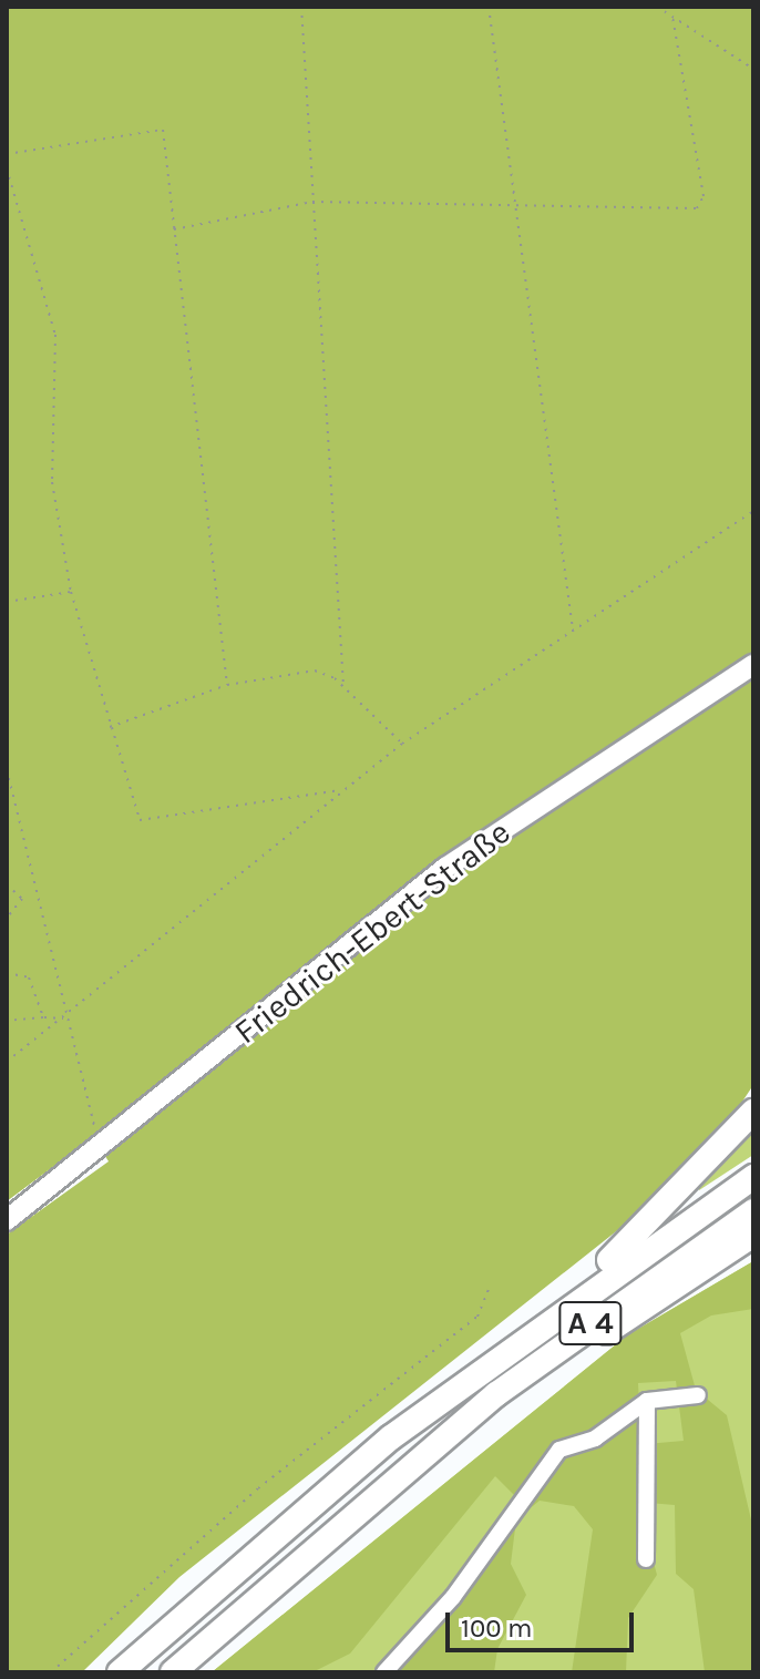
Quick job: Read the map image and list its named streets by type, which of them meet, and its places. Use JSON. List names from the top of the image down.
{
  "streets": {
    "highway": ["A 4"],
    "main road": ["Friedrich-Ebert-Straße"]
  },
  "scale_bar": "100 m"
}
